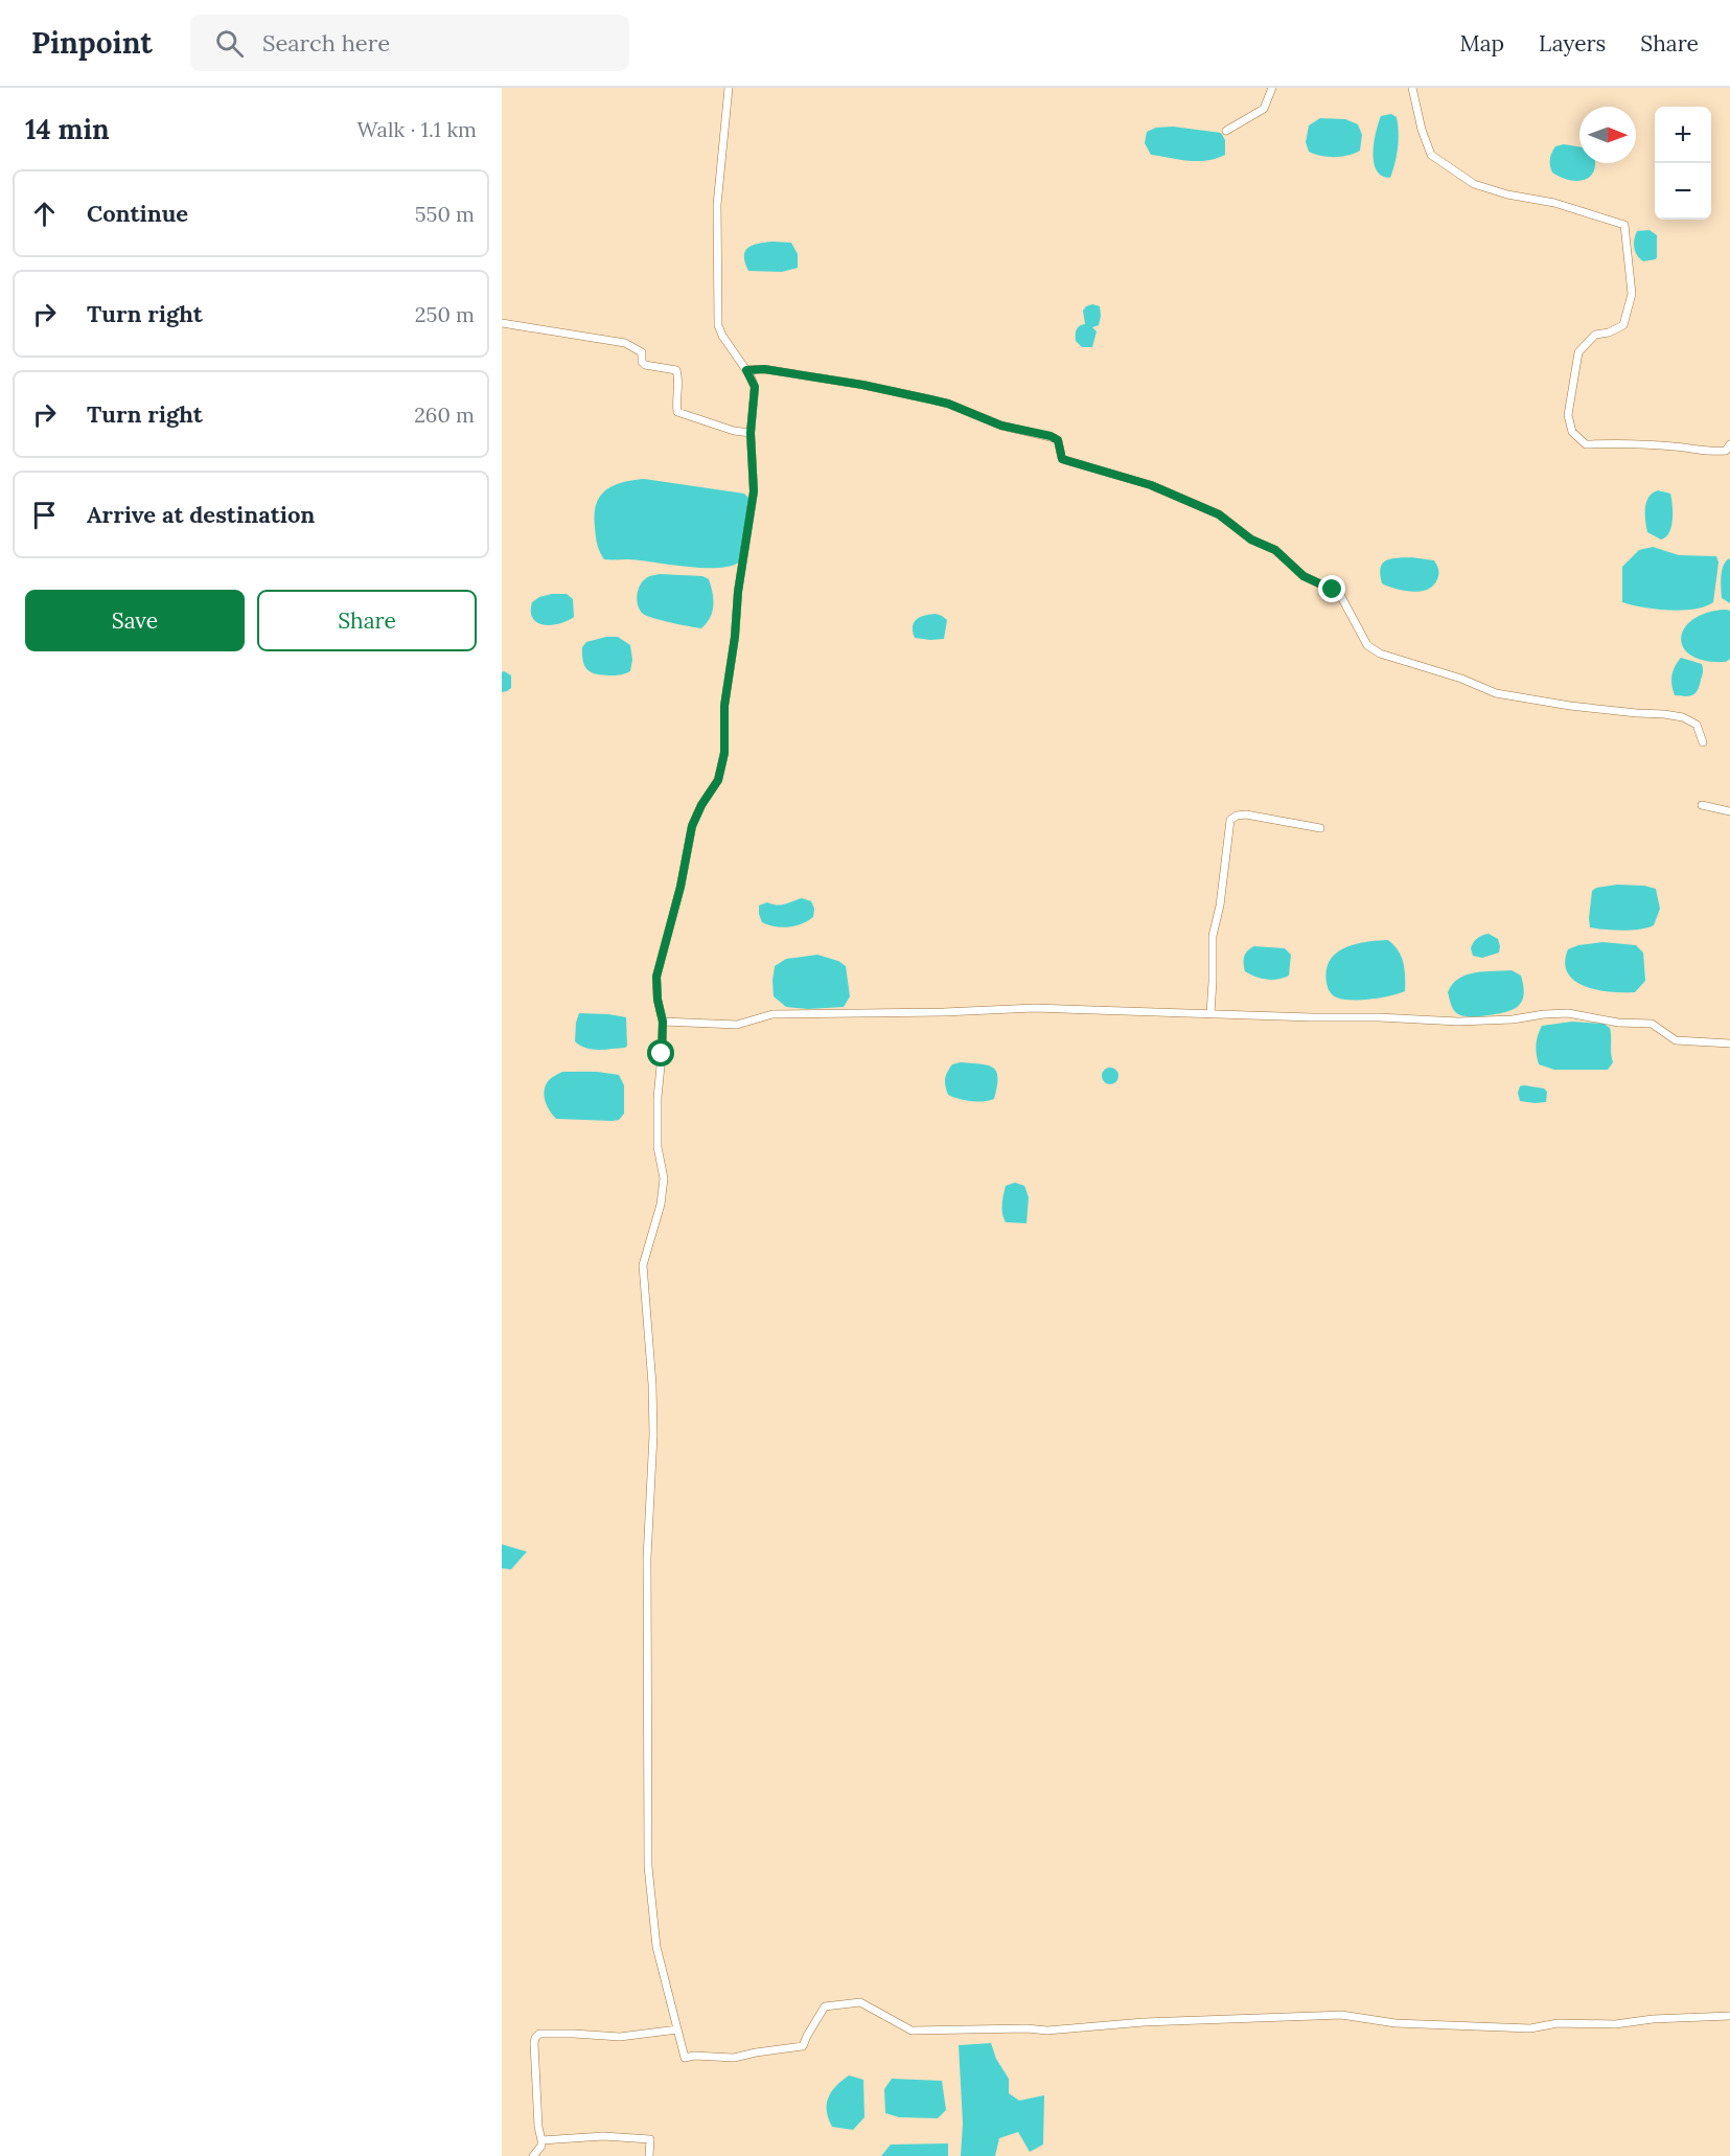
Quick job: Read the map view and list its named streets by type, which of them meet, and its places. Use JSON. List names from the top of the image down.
{
  "north": "right",
  "page": {
    "header": "Pinpoint",
    "search": "Search here",
    "nav": ["Map", "Layers", "Share"],
    "heading": ["14 min", "Walk · 1.1 km"],
    "map_buttons": ["+", "−"],
    "list": [
      ["Continue", "550 m"],
      ["Turn right", "250 m"],
      ["Turn right", "260 m"],
      "Arrive at destination"
    ],
    "buttons": ["Save", "Share"]
  }
}
